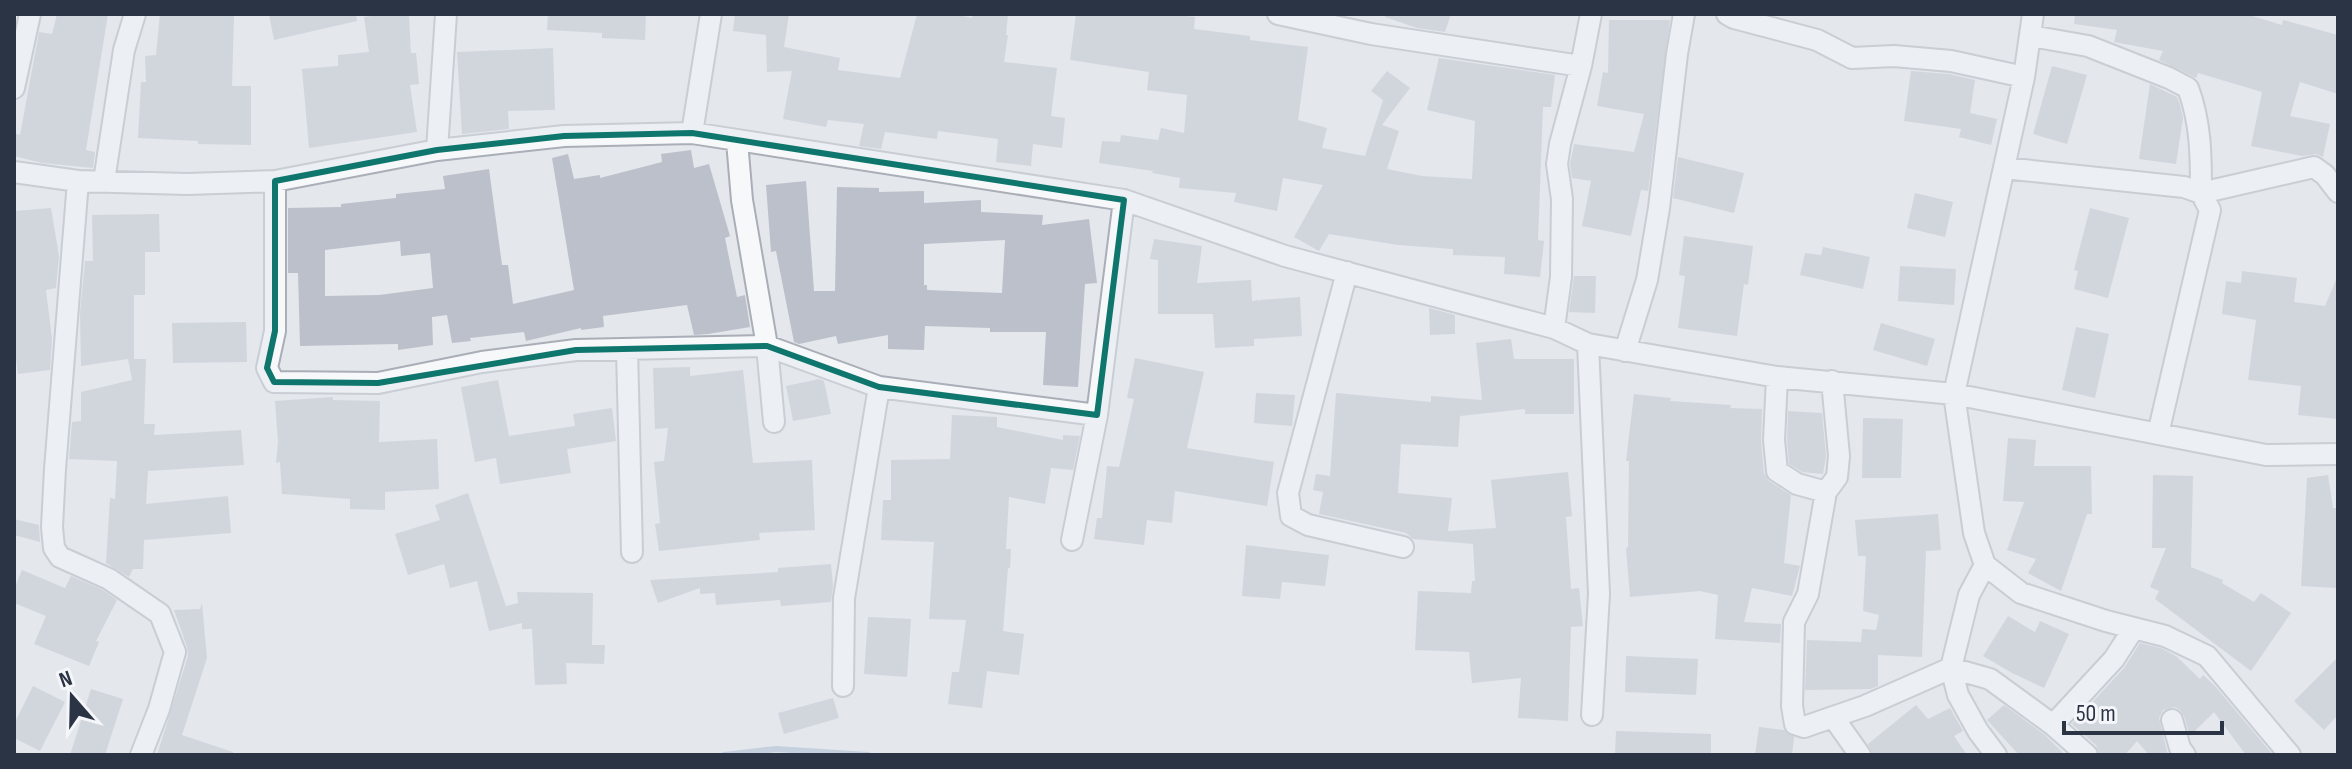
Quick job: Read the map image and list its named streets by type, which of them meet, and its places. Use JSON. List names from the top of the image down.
{
  "scale_bar": "50 m",
  "north": "top"
}
